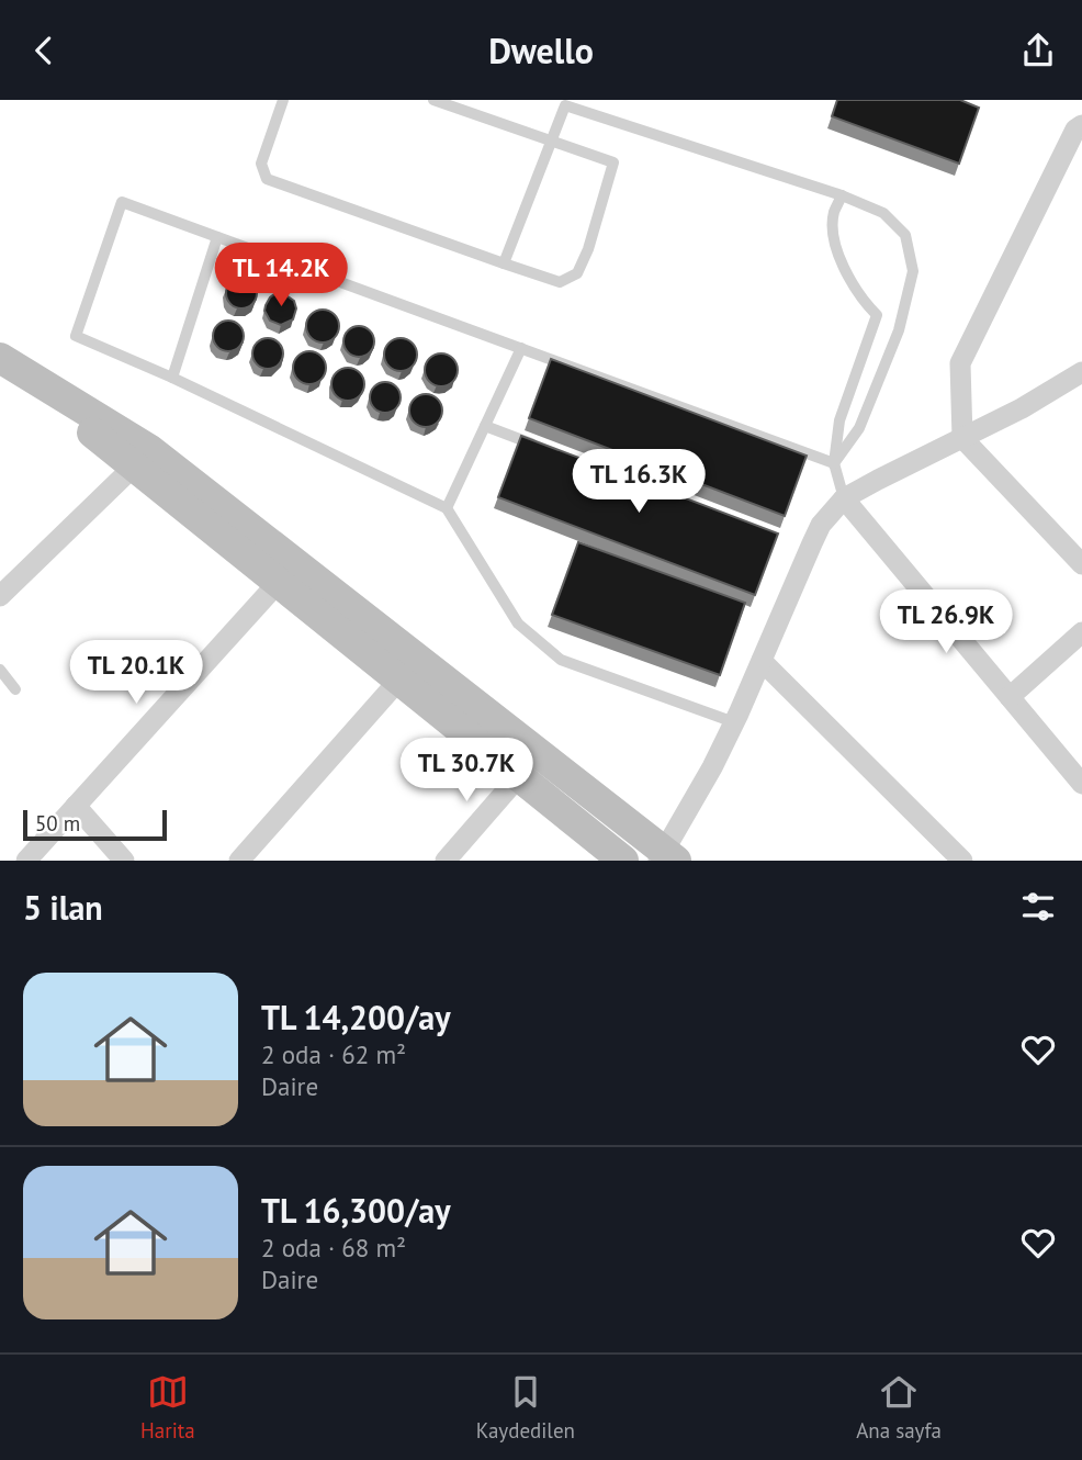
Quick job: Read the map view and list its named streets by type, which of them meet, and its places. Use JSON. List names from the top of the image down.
{
  "scale_bar": "50 m",
  "page": {
    "header": "Dwello",
    "price": [
      "TL 14.2K",
      "TL 16.3K",
      "TL 26.9K",
      "TL 20.1K",
      "TL 30.7K"
    ],
    "scale": "50 m",
    "heading": "5 ilan",
    "list": [
      {
        "name": "TL 14,200/ay",
        "note": "2 oda · 62 m² · Daire"
      },
      {
        "name": "TL 16,300/ay",
        "note": "2 oda · 68 m² · Daire"
      }
    ],
    "tabs": ["Harita", "Kaydedilen", "Ana sayfa"]
  }
}
